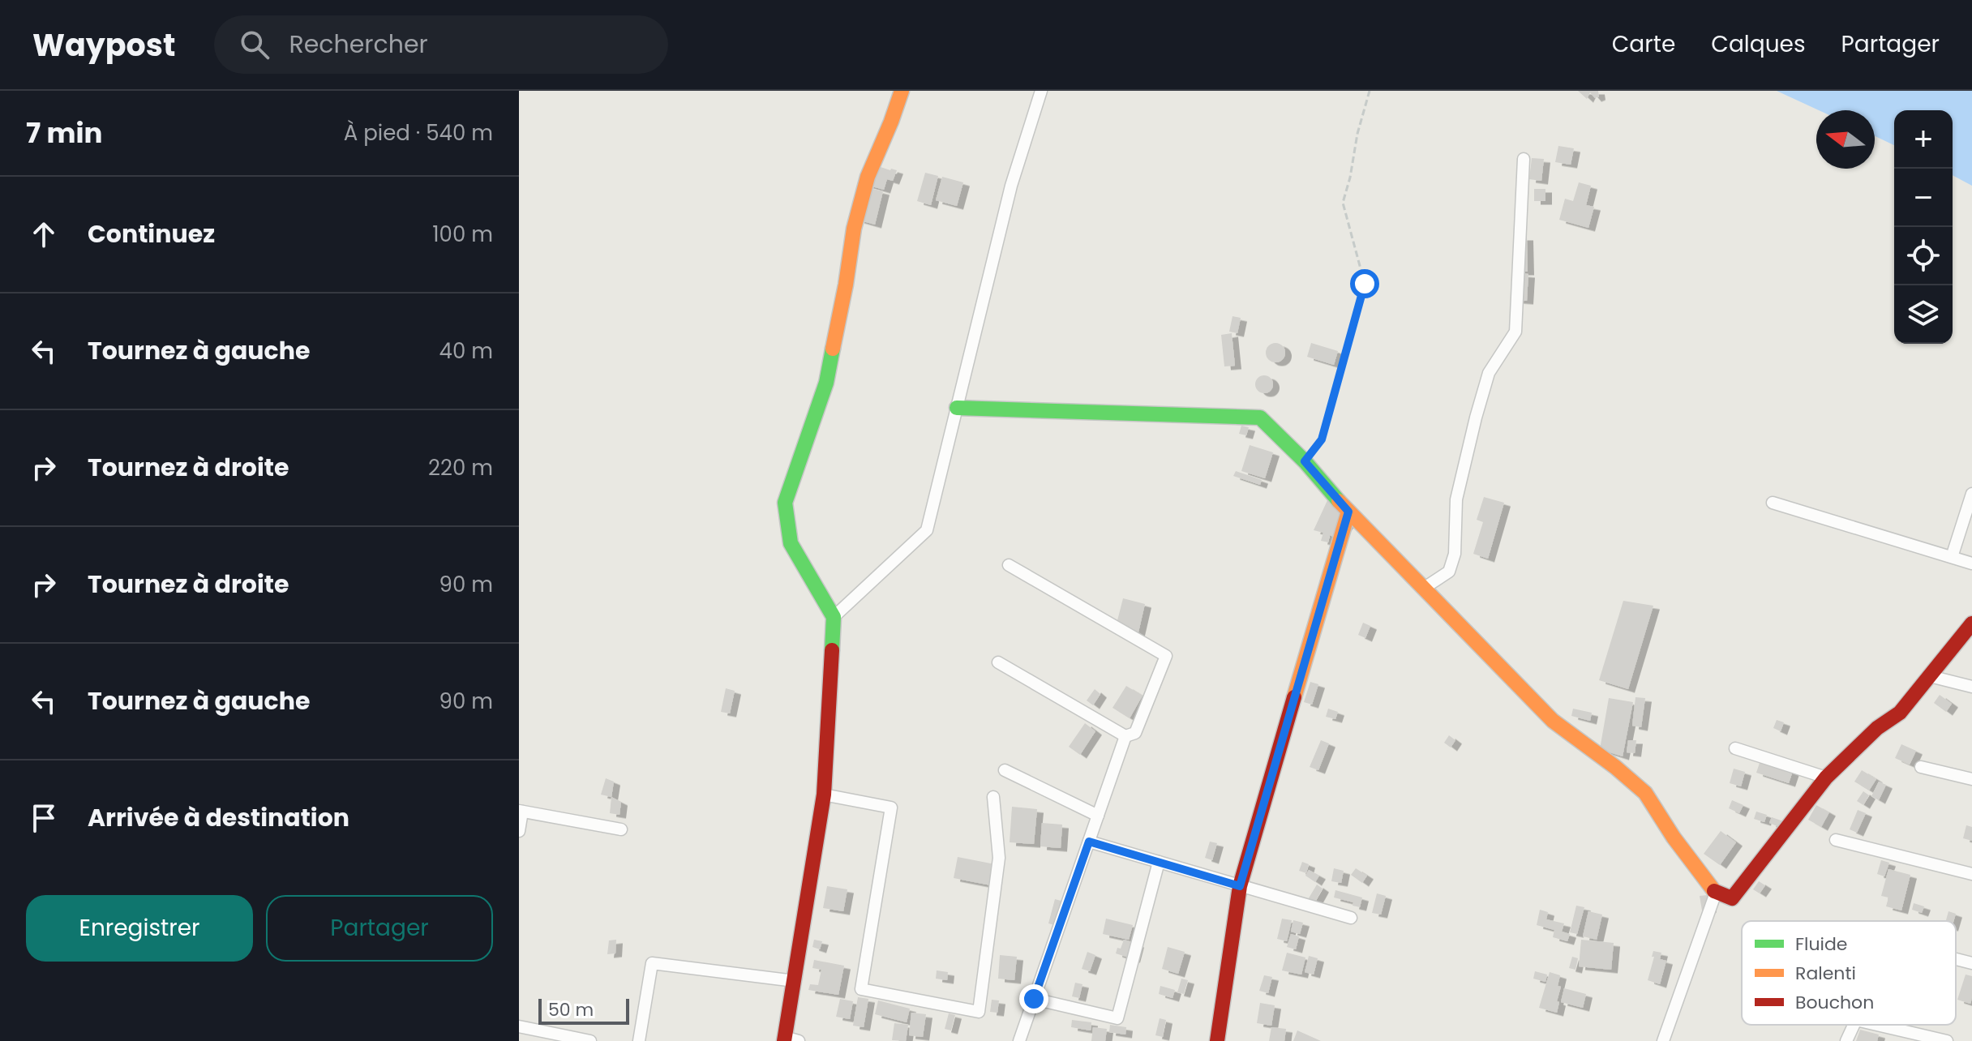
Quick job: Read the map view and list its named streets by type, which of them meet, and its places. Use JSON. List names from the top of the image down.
{
  "legend": ["Fluide", "Ralenti", "Bouchon"],
  "scale_bar": "50 m",
  "north": "left",
  "page": {
    "header": "Waypost",
    "search": "Rechercher",
    "nav": ["Carte", "Calques", "Partager"],
    "heading": ["7 min", "À pied · 540 m"],
    "map_buttons": ["+", "−"],
    "list": [
      ["Continuez", "100 m"],
      ["Tournez à gauche", "40 m"],
      ["Tournez à droite", "220 m"],
      ["Tournez à droite", "90 m"],
      ["Tournez à gauche", "90 m"],
      "Arrivée à destination"
    ],
    "buttons": ["Enregistrer", "Partager"],
    "scale": "50 m"
  }
}
